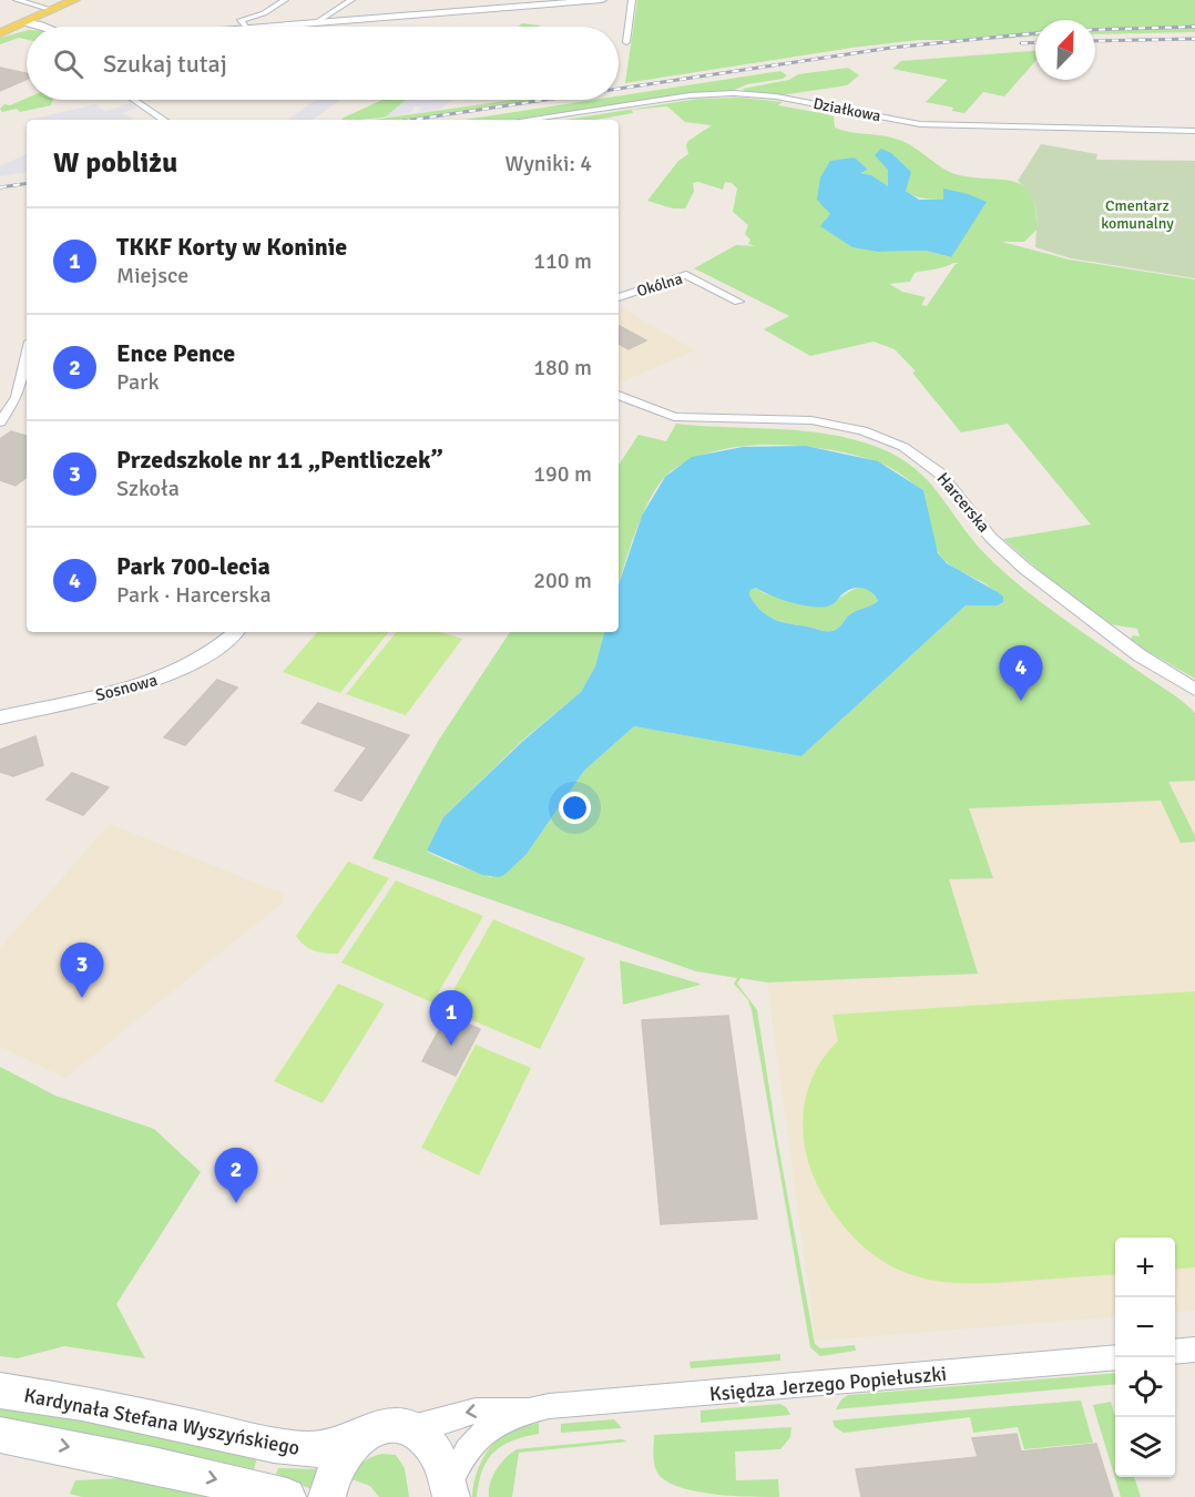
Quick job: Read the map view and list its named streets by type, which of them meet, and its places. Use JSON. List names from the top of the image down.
{
  "streets": {
    "main road": ["Kardynała Stefana Wyszyńskiego"],
    "street": [
      "Działkowa",
      "Okólna",
      "Harcerska",
      "Sosnowa",
      "Księdza Jerzego Popiełuszki"
    ]
  },
  "crossings": [
    ["Księdza Jerzego Popiełuszki", "Kardynała Stefana Wyszyńskiego"]
  ],
  "parks": ["Cmentarz komunalny"],
  "north": "top right",
  "page": {
    "search": "Szukaj tutaj",
    "heading": ["W pobliżu", "Wyniki: 4"],
    "list": [
      {
        "mark": "1",
        "name": "TKKF Korty w Koninie",
        "note": "Miejsce",
        "value": "110 m"
      },
      {
        "mark": "2",
        "name": "Ence Pence",
        "note": "Park",
        "value": "180 m"
      },
      {
        "mark": "3",
        "name": "Przedszkole nr 11 „Pentliczek”",
        "note": "Szkoła",
        "value": "190 m"
      },
      {
        "mark": "4",
        "name": "Park 700-lecia",
        "note": "Park · Harcerska",
        "value": "200 m"
      }
    ],
    "pins": [
      "4",
      "3",
      "1",
      "2"
    ],
    "map_buttons": ["+", "−"]
  }
}
